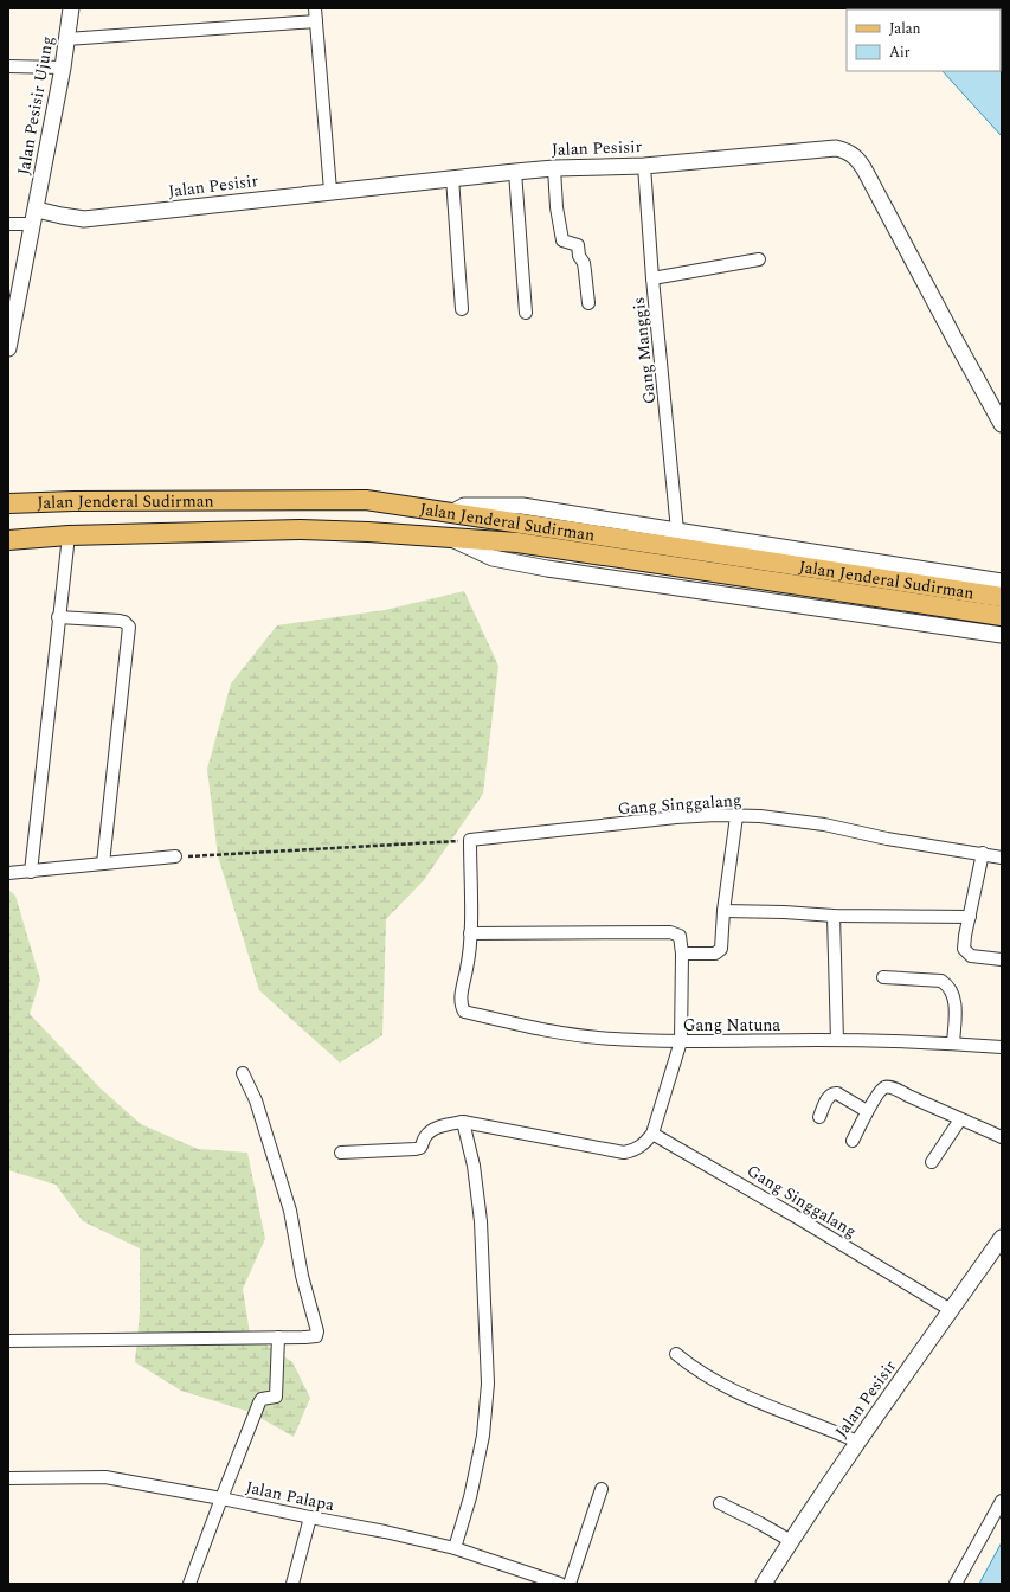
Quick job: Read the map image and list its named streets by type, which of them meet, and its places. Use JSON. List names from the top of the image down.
{
  "streets": {
    "main road": ["Jalan Jenderal Sudirman"],
    "street": [
      "Jalan Pesisir Ujung",
      "Jalan Pesisir",
      "Gang Manggis",
      "Gang Singgalang",
      "Gang Natuna",
      "Jalan Palapa"
    ]
  },
  "crossings": [
    ["Jalan Pesisir Ujung", "Jalan Pesisir"],
    ["Jalan Pesisir", "Gang Manggis"],
    ["Jalan Pesisir", "Gang Singgalang"]
  ],
  "legend": ["Jalan", "Air"]
}
